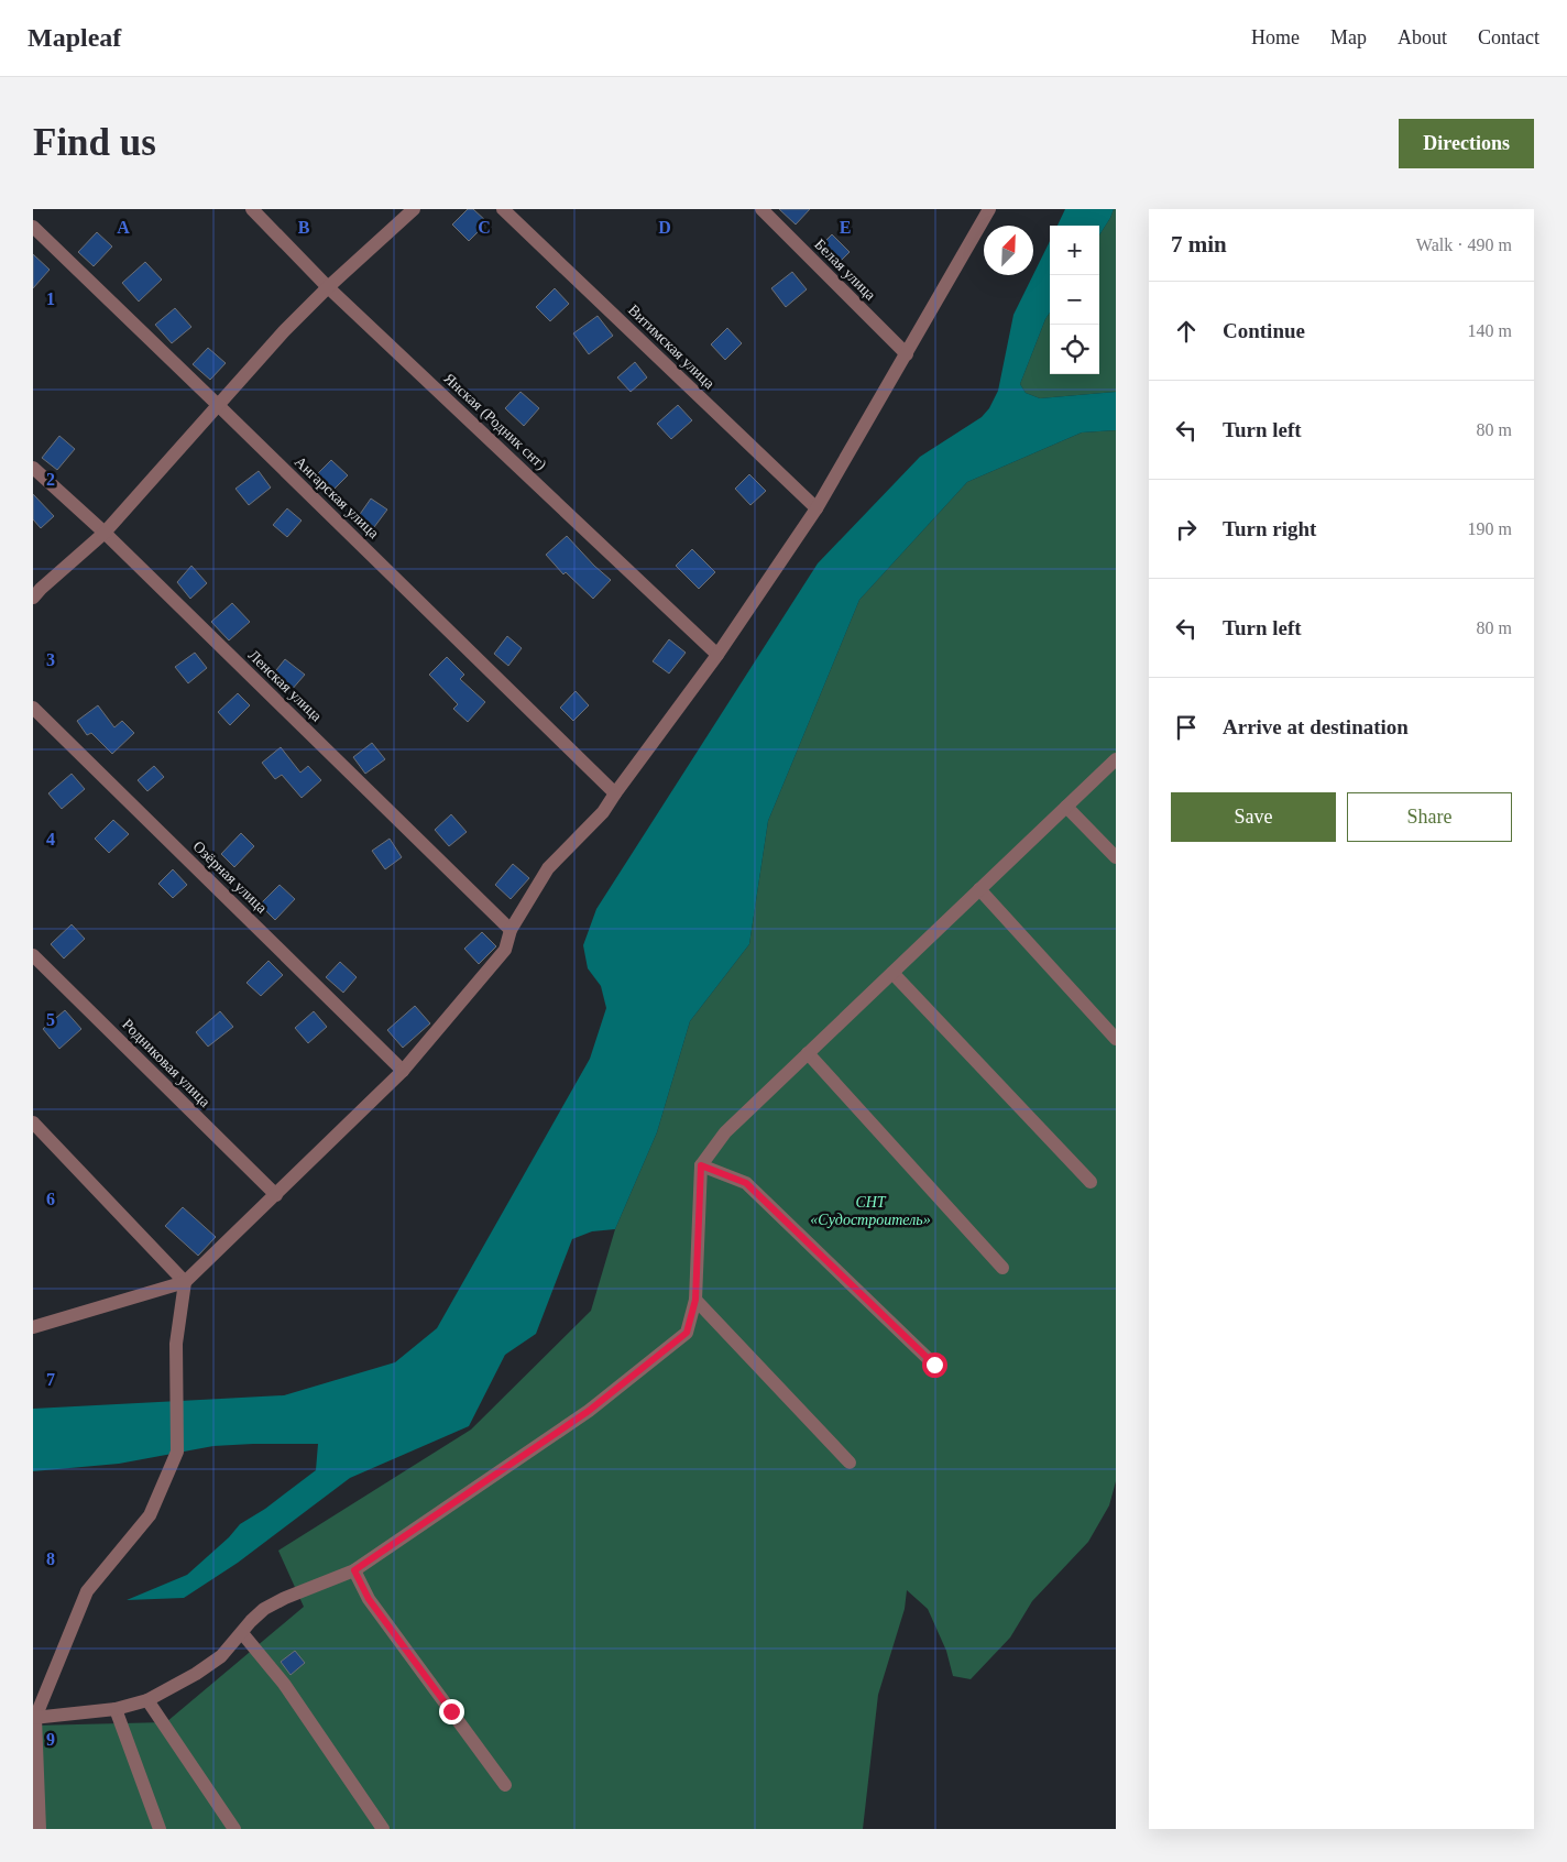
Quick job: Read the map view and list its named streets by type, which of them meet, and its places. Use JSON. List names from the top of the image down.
{
  "streets": {
    "street": [
      "Белая улица",
      "Витимская улица",
      "Янская (Родник снт)",
      "Ангарская улица",
      "Ленская улица",
      "Озёрная улица",
      "Родниковая улица"
    ]
  },
  "parks": ["СНТ «Судостроитель»"],
  "north": "top right",
  "page": {
    "header": "Mapleaf",
    "nav": [
      "Home",
      "Map",
      "About",
      "Contact"
    ],
    "buttons": [
      "Directions",
      ["Save", "Share"]
    ],
    "title": "Find us",
    "heading": ["7 min", "Walk · 490 m"],
    "map_buttons": ["+", "−"],
    "list": [
      ["Continue", "140 m"],
      ["Turn left", "80 m"],
      ["Turn right", "190 m"],
      ["Turn left", "80 m"],
      "Arrive at destination"
    ]
  },
  "grid": {
    "columns": [
      "A",
      "B",
      "C",
      "D",
      "E"
    ],
    "rows": [
      "1",
      "2",
      "3",
      "4",
      "5",
      "6",
      "7",
      "8",
      "9"
    ]
  }
}
